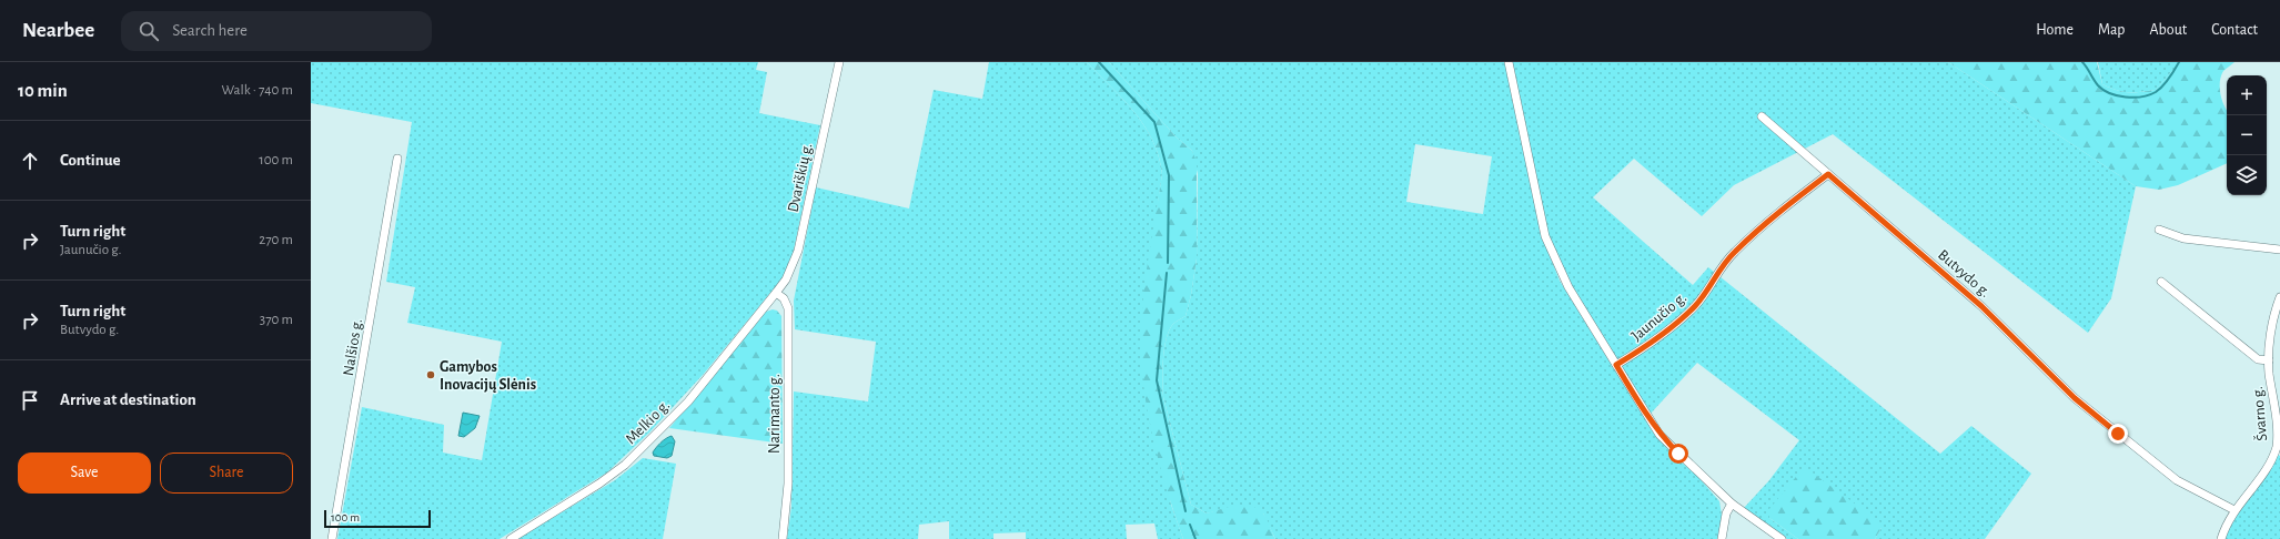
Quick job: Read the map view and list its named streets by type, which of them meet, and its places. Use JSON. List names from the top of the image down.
{
  "streets": {
    "street": [
      "Dvariškių g.",
      "Butvydo g.",
      "Jaunučio g.",
      "Nalšios g.",
      "Narimanto g.",
      "Švarno g.",
      "Melkio g."
    ]
  },
  "crossings": [
    ["Dvariškių g.", "Narimanto g."],
    ["Dvariškių g.", "Melkio g."],
    ["Butvydo g.", "Jaunučio g."],
    ["Butvydo g.", "Švarno g."],
    ["Narimanto g.", "Melkio g."]
  ],
  "places": ["Gamybos Inovacijų Slėnis"],
  "scale_bar": "100 m",
  "page": {
    "header": "Nearbee",
    "search": "Search here",
    "nav": [
      "Home",
      "Map",
      "About",
      "Contact"
    ],
    "heading": ["10 min", "Walk · 740 m"],
    "map_buttons": ["+", "−"],
    "list": [
      ["Continue", "100 m"],
      ["Turn right", "Jaunučio g.", "270 m"],
      ["Turn right", "Butvydo g.", "370 m"],
      "Arrive at destination"
    ],
    "buttons": ["Save", "Share"],
    "scale": "100 m"
  }
}
